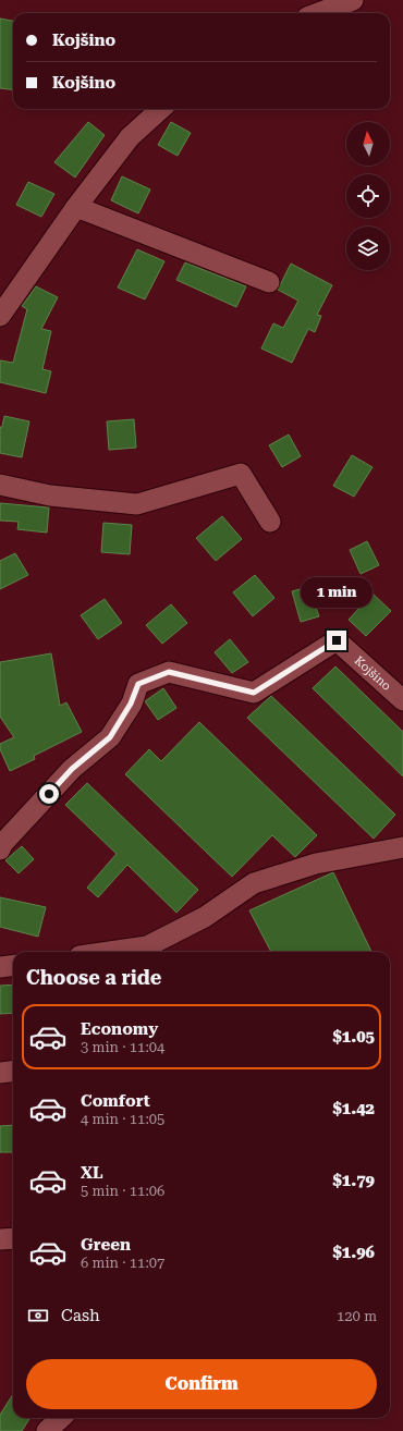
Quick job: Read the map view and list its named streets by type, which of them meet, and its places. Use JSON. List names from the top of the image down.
{
  "streets": {
    "street": ["Kojšino"]
  },
  "north": "top",
  "page": {
    "banner": ["Kojšino", "Kojšino"],
    "bubble": "1 min",
    "heading": "Choose a ride",
    "list": [
      {
        "name": "Economy",
        "note": "3 min · 11:04",
        "value": "$1.05"
      },
      {
        "name": "Comfort",
        "note": "4 min · 11:05",
        "value": "$1.42"
      },
      {
        "name": "XL",
        "note": "5 min · 11:06",
        "value": "$1.79"
      },
      {
        "name": "Green",
        "note": "6 min · 11:07",
        "value": "$1.96"
      }
    ],
    "pay": ["Cash", "120 m"],
    "buttons": "Confirm"
  }
}
